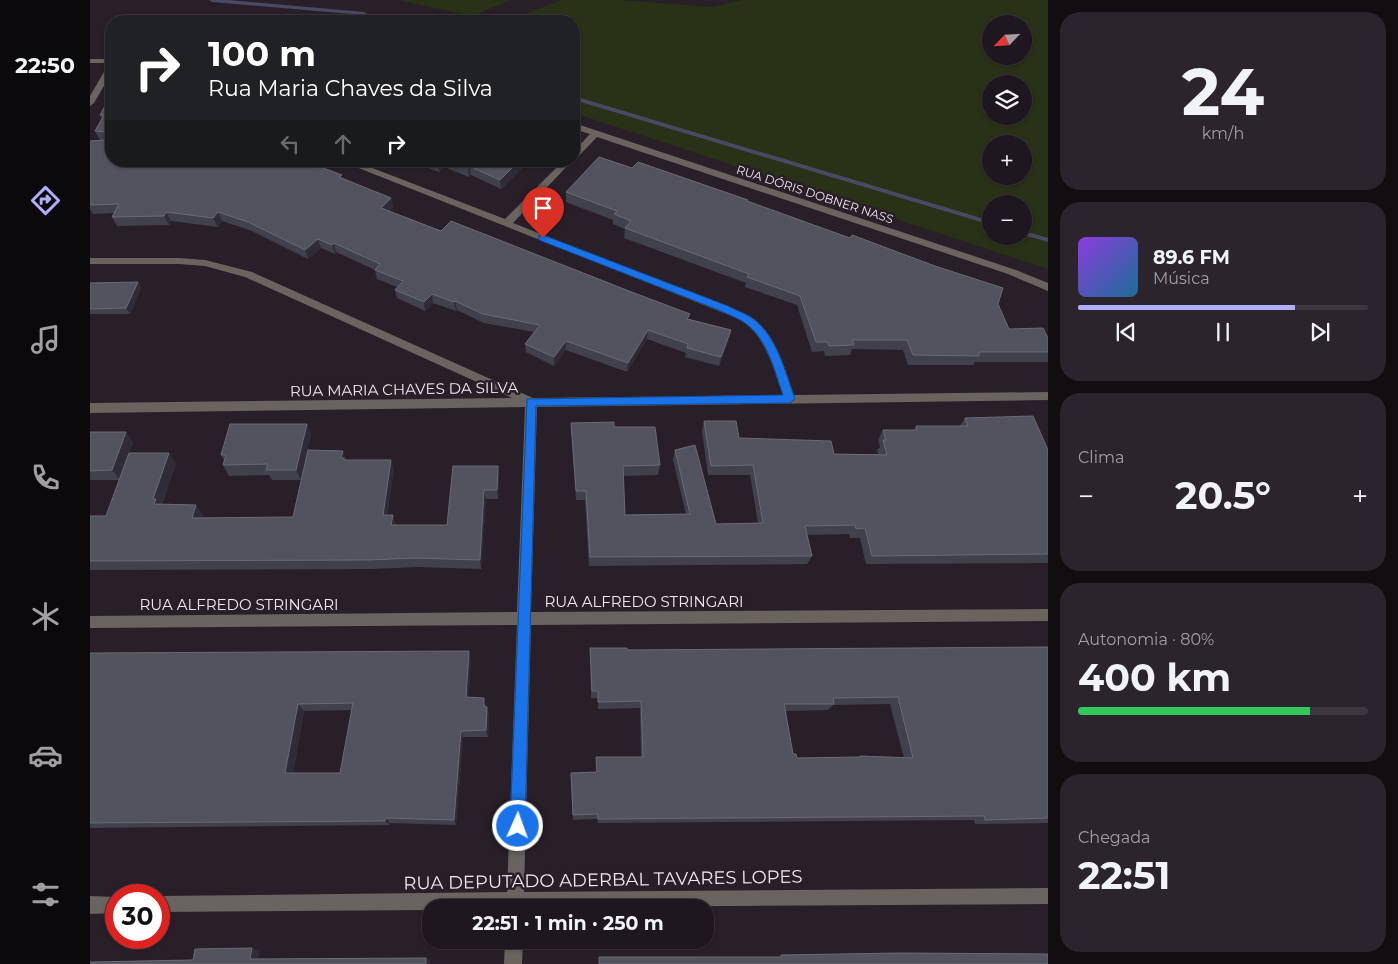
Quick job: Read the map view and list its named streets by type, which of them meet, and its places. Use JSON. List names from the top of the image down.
{
  "streets": {
    "street": [
      "RUA DÓRIS DOBNER NASS",
      "RUA MARIA CHAVES DA SILVA",
      "RUA ALFREDO STRINGARI",
      "RUA DEPUTADO ADERBAL TAVARES LOPES"
    ]
  },
  "north": "bottom left",
  "page": {
    "tabs": "22:50",
    "tile": [
      ["24", "km/h"],
      "Clima",
      ["Autonomia · 80%", "400 km"],
      ["Chegada", "22:51"]
    ],
    "map_buttons": ["+", "−"],
    "turn": ["100 m", "Rua Maria Chaves da Silva"],
    "song": ["89.6 FM", "Música"],
    "heat": ["−", "20.5°", "+"],
    "limit": "30",
    "trip": "22:51 · 1 min · 250 m"
  }
}
